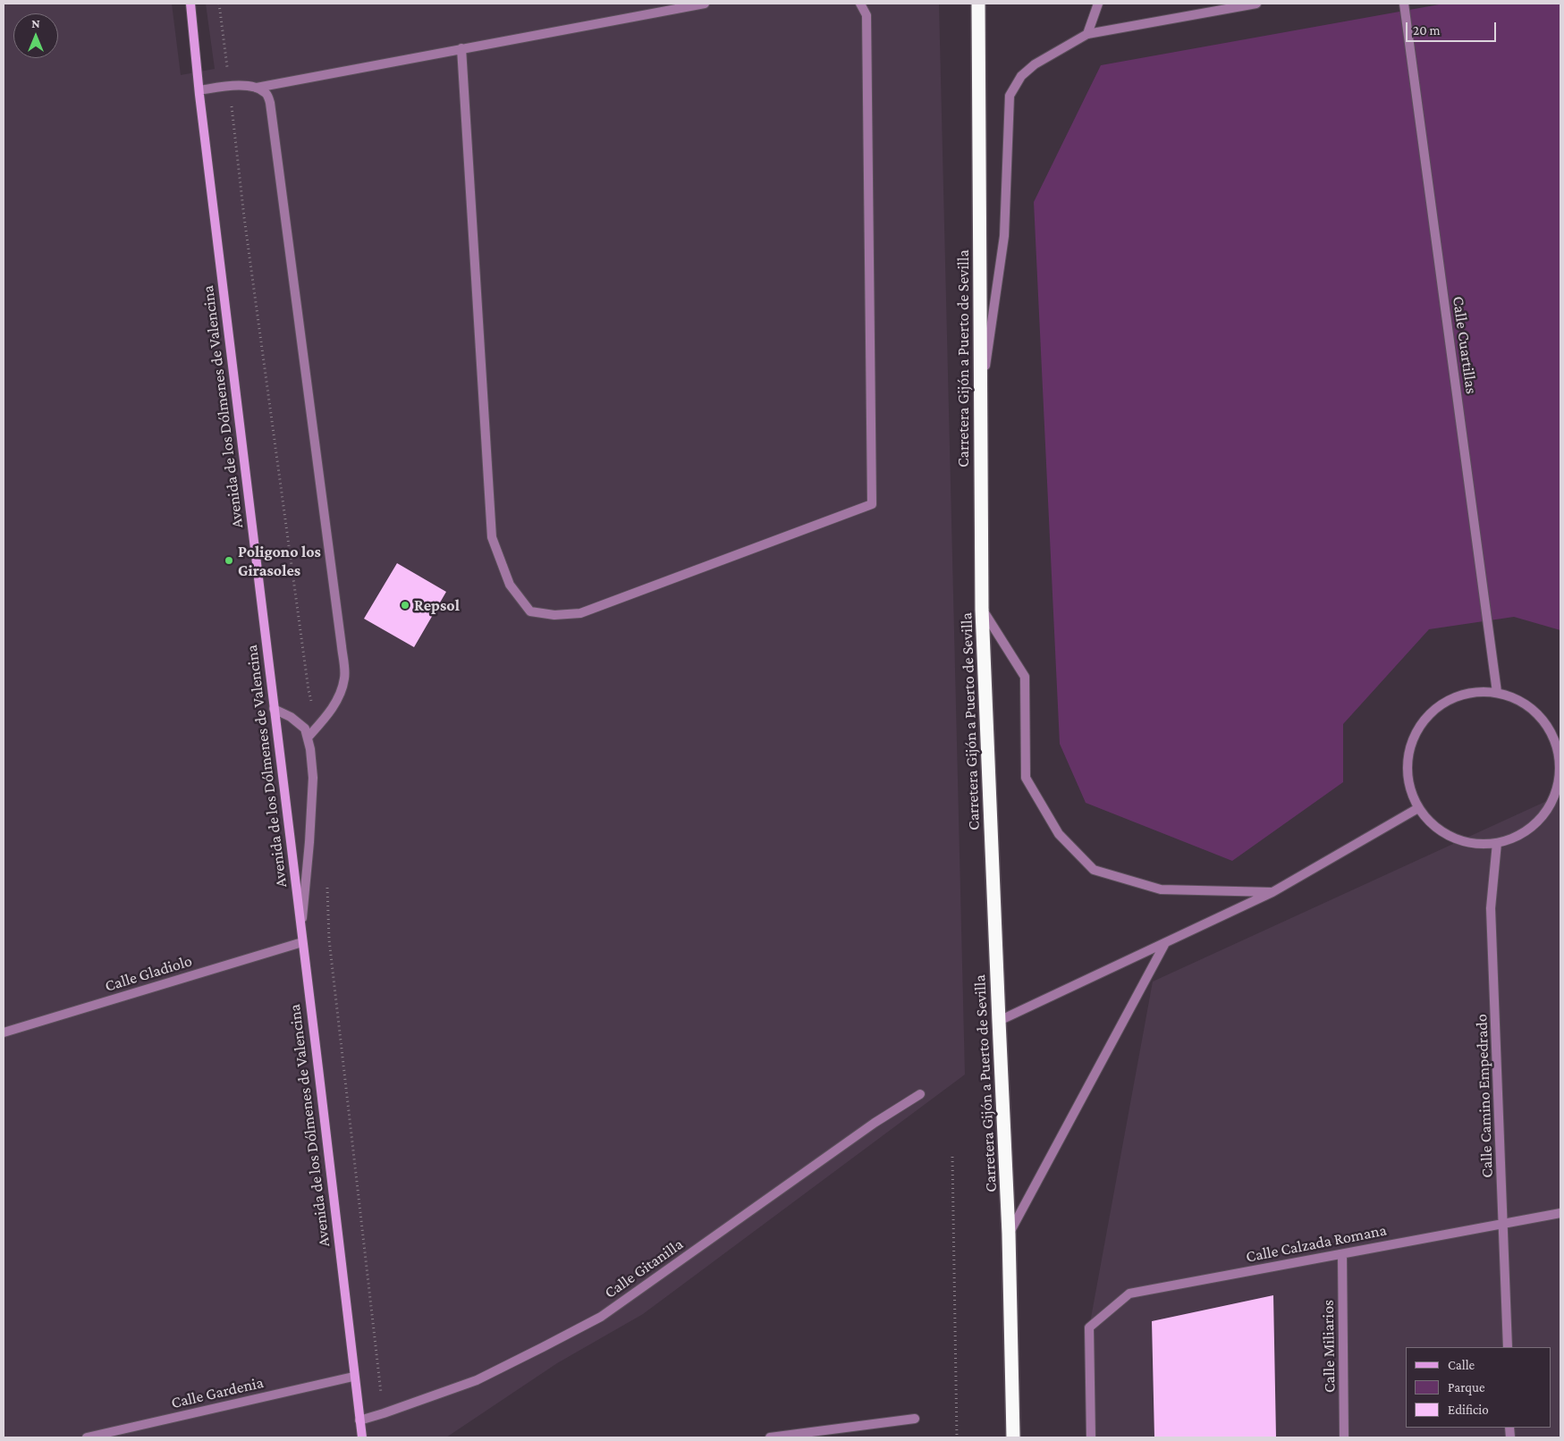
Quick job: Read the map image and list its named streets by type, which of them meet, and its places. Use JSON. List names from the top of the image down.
{
  "streets": {
    "highway": ["Carretera Gijón a Puerto de Sevilla"],
    "main road": ["Avenida de los Dólmenes de Valencina"],
    "street": [
      "Calle Cuartillas",
      "Calle Gladiolo",
      "Calle Camino Empedrado",
      "Calle Calzada Romana",
      "Calle Gitanilla",
      "Calle Miliarios",
      "Calle Gardenia"
    ]
  },
  "crossings": [
    ["Calle Cuartillas", "Calle Camino Empedrado"],
    ["Avenida de los Dólmenes de Valencina", "Calle Gladiolo"],
    ["Avenida de los Dólmenes de Valencina", "Calle Gitanilla"],
    ["Avenida de los Dólmenes de Valencina", "Calle Gardenia"],
    ["Calle Camino Empedrado", "Calle Calzada Romana"],
    ["Calle Calzada Romana", "Calle Miliarios"]
  ],
  "places": ["Poligono los Girasoles", "Repsol"],
  "legend": ["Calle", "Parque", "Edificio"],
  "scale_bar": "20 m",
  "north": "top"
}
